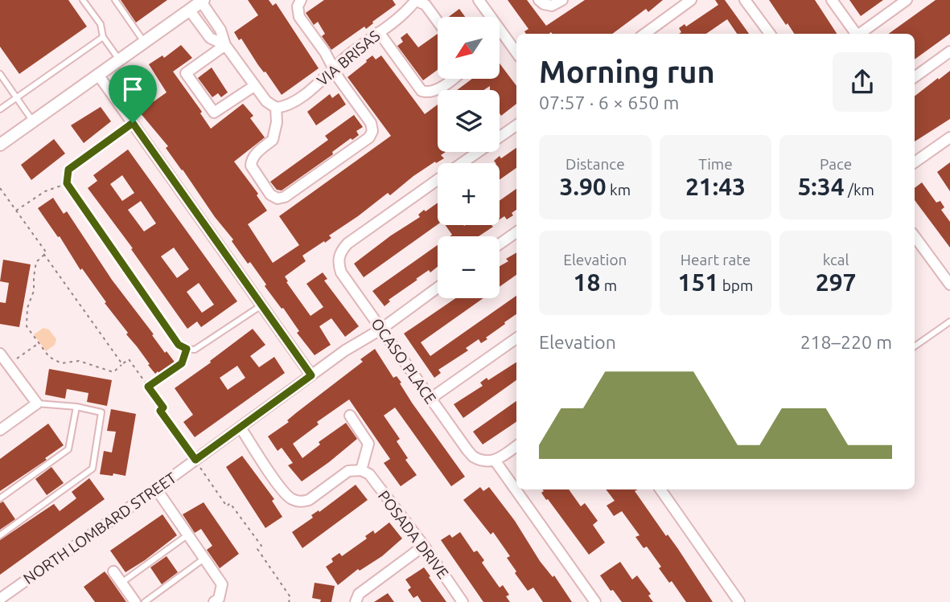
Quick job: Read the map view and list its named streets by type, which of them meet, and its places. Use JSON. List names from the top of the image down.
{
  "streets": {
    "street": [
      "VIA BRISAS",
      "OCASO PLACE",
      "NORTH LOMBARD STREET",
      "POSADA DRIVE"
    ]
  },
  "crossings": [
    ["OCASO PLACE", "NORTH LOMBARD STREET"]
  ],
  "north": "bottom left",
  "page": {
    "map_buttons": ["+", "−"],
    "heading": ["Morning run", "07:57 · 6 × 650 m"],
    "stats": [
      ["Distance", "3.90 km"],
      ["Time", "21:43"],
      ["Pace", "5:34 /km"],
      ["Elevation", "18 m"],
      ["Heart rate", "151 bpm"],
      ["kcal", "297"]
    ],
    "chart": ["Elevation", "218–220 m"]
  }
}
